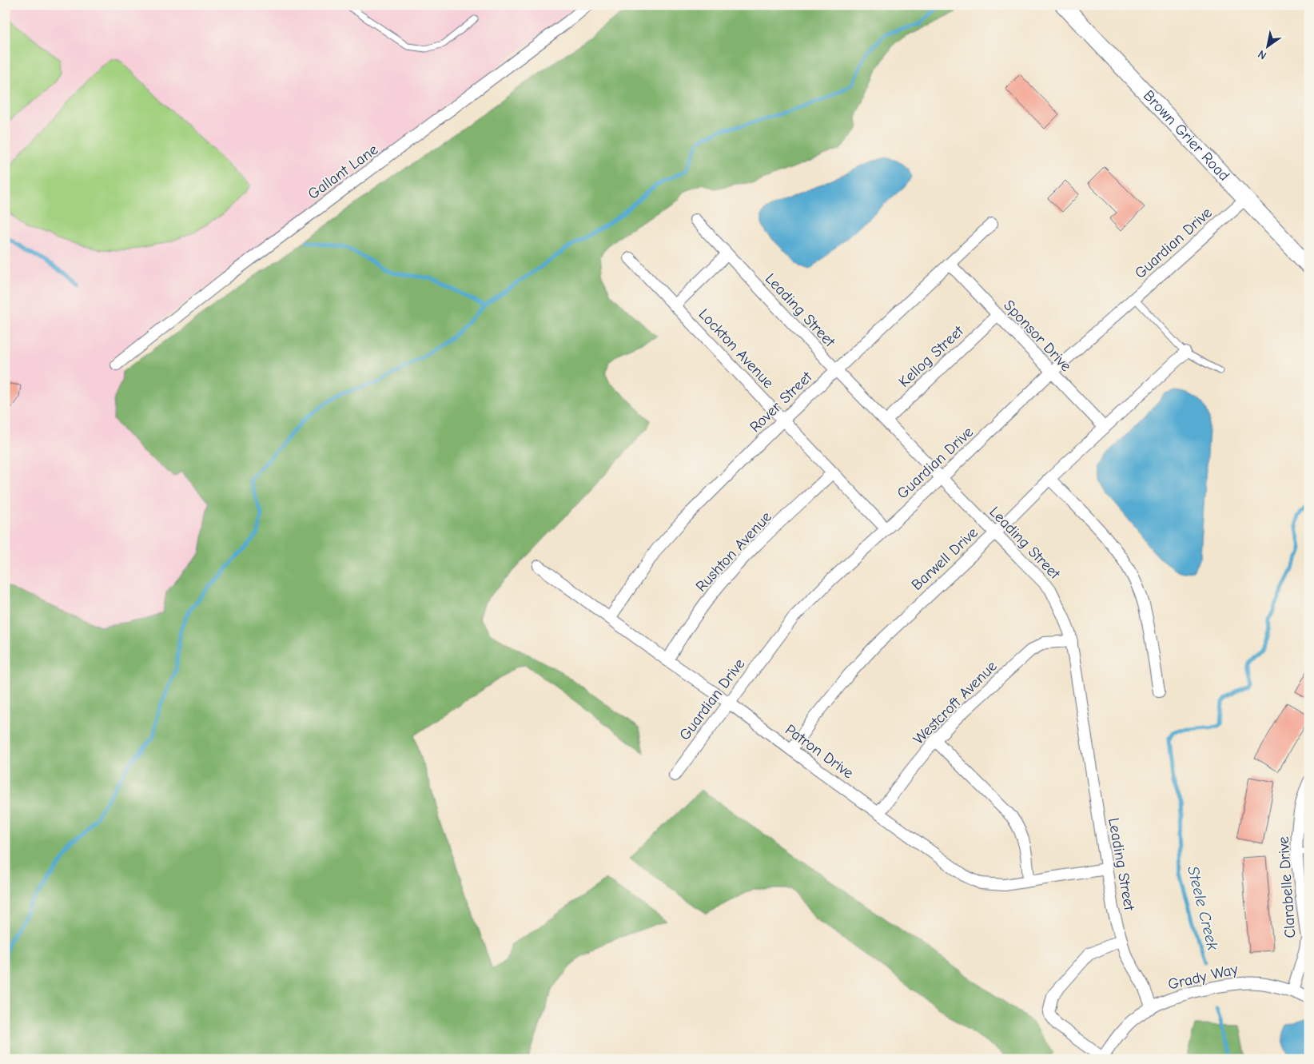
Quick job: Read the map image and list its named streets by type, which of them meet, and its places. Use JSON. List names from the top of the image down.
{
  "streets": {
    "main road": ["Brown Grier Road"],
    "street": [
      "Gallant Lane",
      "Guardian Drive",
      "Leading Street",
      "Sponsor Drive",
      "Lockton Avenue",
      "Kellog Street",
      "Rover Street",
      "Rushton Avenue",
      "Barwell Drive",
      "Westcroft Avenue",
      "Patron Drive",
      "Clarabelle Drive",
      "Grady Way"
    ]
  },
  "crossings": [
    ["Brown Grier Road", "Guardian Drive"],
    ["Guardian Drive", "Leading Street"],
    ["Guardian Drive", "Sponsor Drive"],
    ["Guardian Drive", "Lockton Avenue"],
    ["Guardian Drive", "Patron Drive"],
    ["Leading Street", "Kellog Street"],
    ["Leading Street", "Rover Street"],
    ["Leading Street", "Barwell Drive"],
    ["Leading Street", "Westcroft Avenue"],
    ["Leading Street", "Patron Drive"],
    ["Leading Street", "Grady Way"],
    ["Sponsor Drive", "Kellog Street"],
    ["Sponsor Drive", "Rover Street"],
    ["Sponsor Drive", "Barwell Drive"],
    ["Lockton Avenue", "Rover Street"],
    ["Lockton Avenue", "Rushton Avenue"],
    ["Rover Street", "Patron Drive"],
    ["Rushton Avenue", "Patron Drive"],
    ["Barwell Drive", "Patron Drive"],
    ["Westcroft Avenue", "Patron Drive"],
    ["Clarabelle Drive", "Grady Way"]
  ],
  "water": ["Steele Creek"],
  "north": "bottom left"
}
